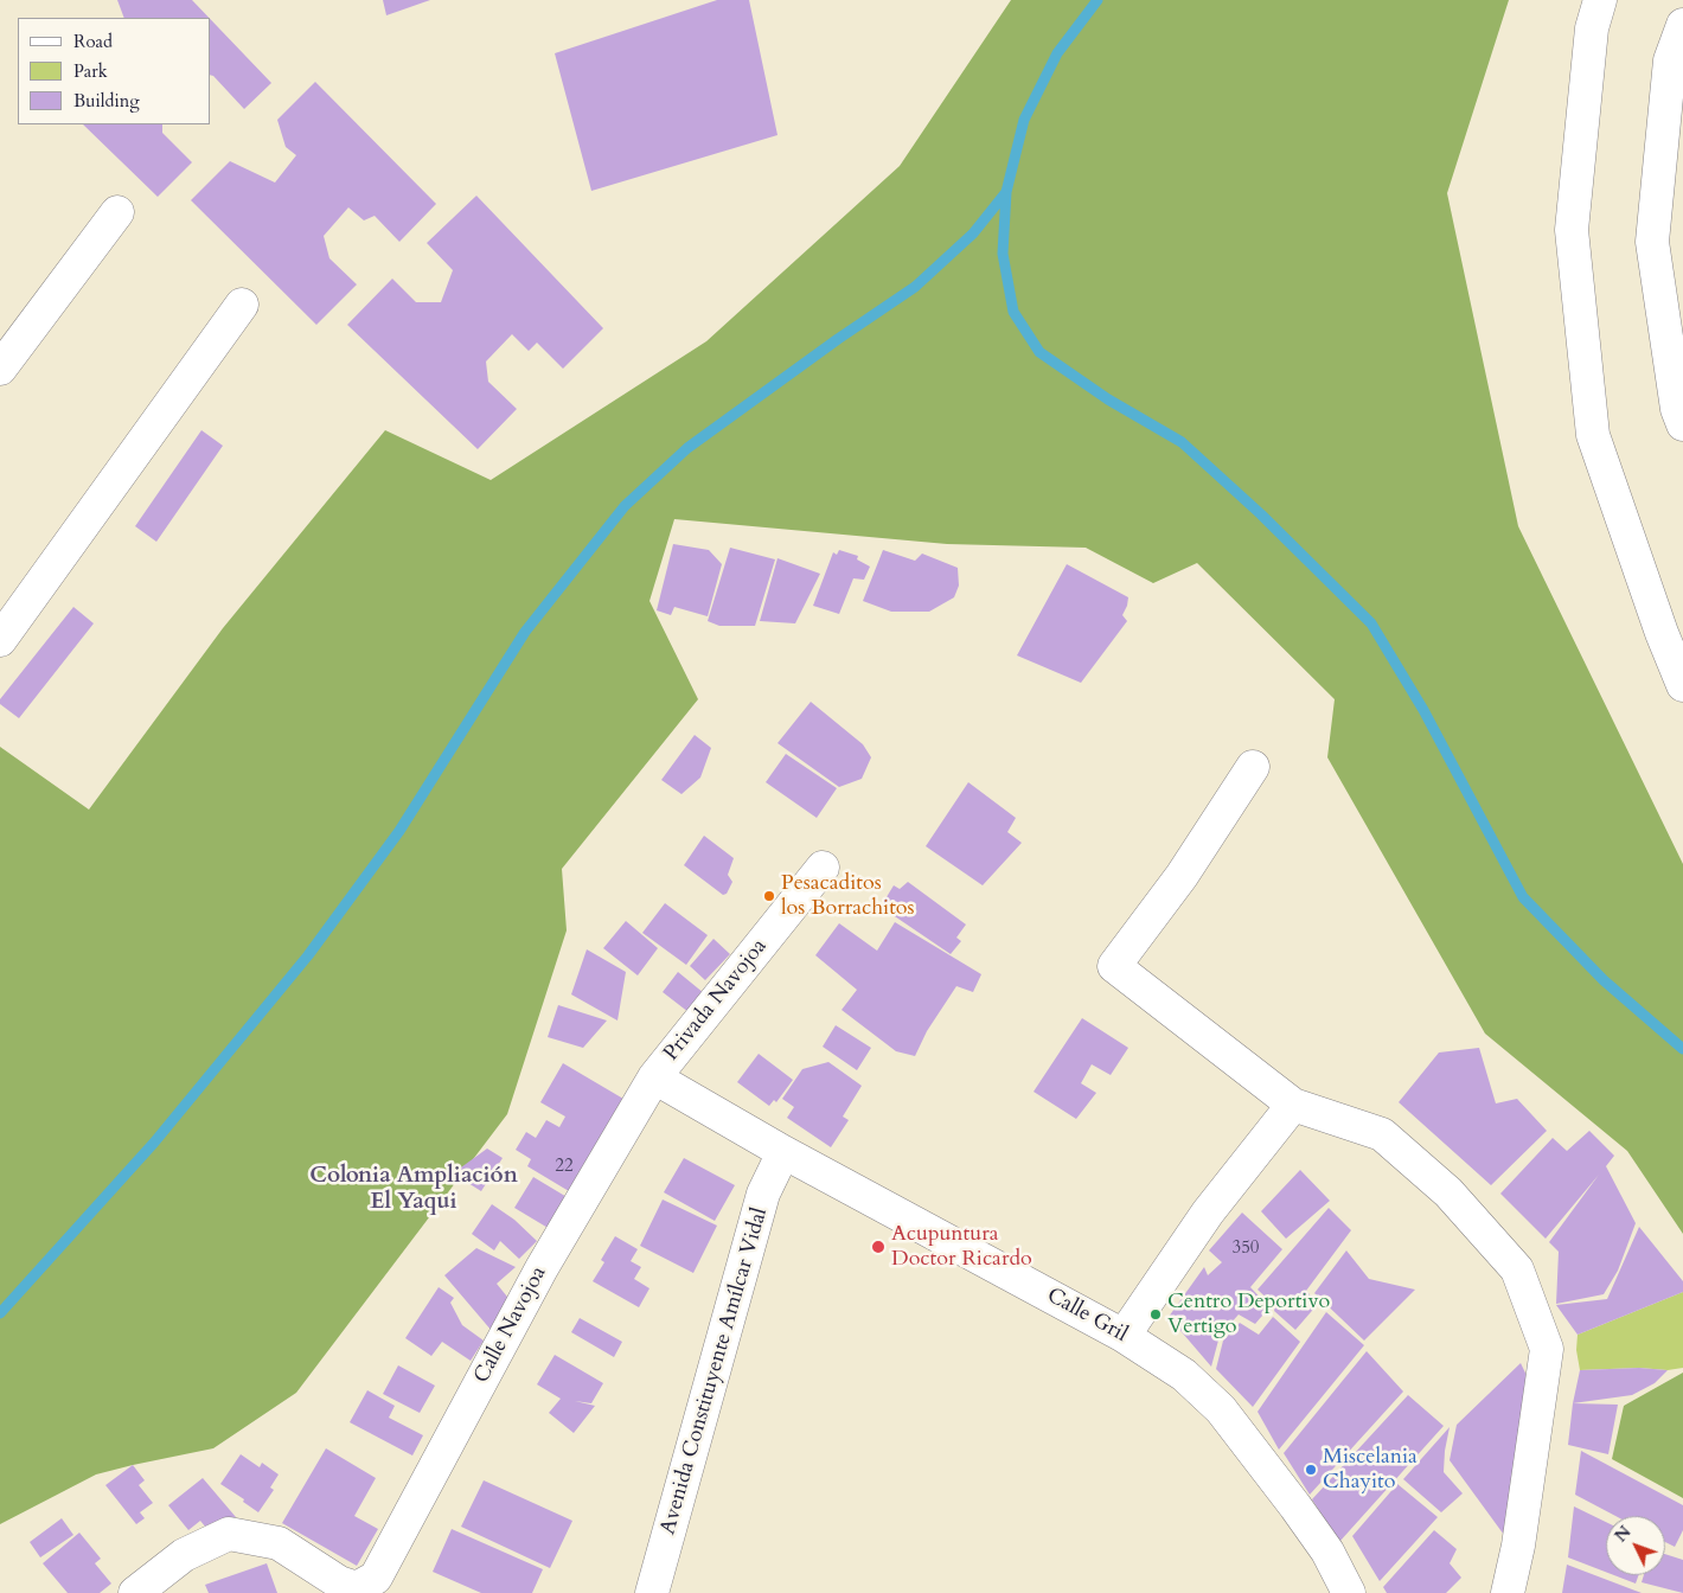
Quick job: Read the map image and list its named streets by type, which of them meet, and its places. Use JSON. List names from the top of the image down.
{
  "streets": {
    "street": [
      "Privada Navojoa",
      "Calle Gril",
      "Calle Navojoa",
      "Avenida Constituyente Amílcar Vidal"
    ]
  },
  "crossings": [
    ["Privada Navojoa", "Calle Gril"],
    ["Privada Navojoa", "Calle Navojoa"],
    ["Calle Gril", "Calle Navojoa"],
    ["Calle Gril", "Avenida Constituyente Amílcar Vidal"]
  ],
  "districts": ["Colonia Ampliación El Yaqui"],
  "places": [
    "Pesacaditos los Borrachitos",
    "Acupuntura Doctor Ricardo",
    "Centro Deportivo Vertigo",
    "Miscelania Chayito"
  ],
  "house_numbers": ["22", "350"],
  "legend": ["Road", "Park", "Building"],
  "north": "top left"
}
